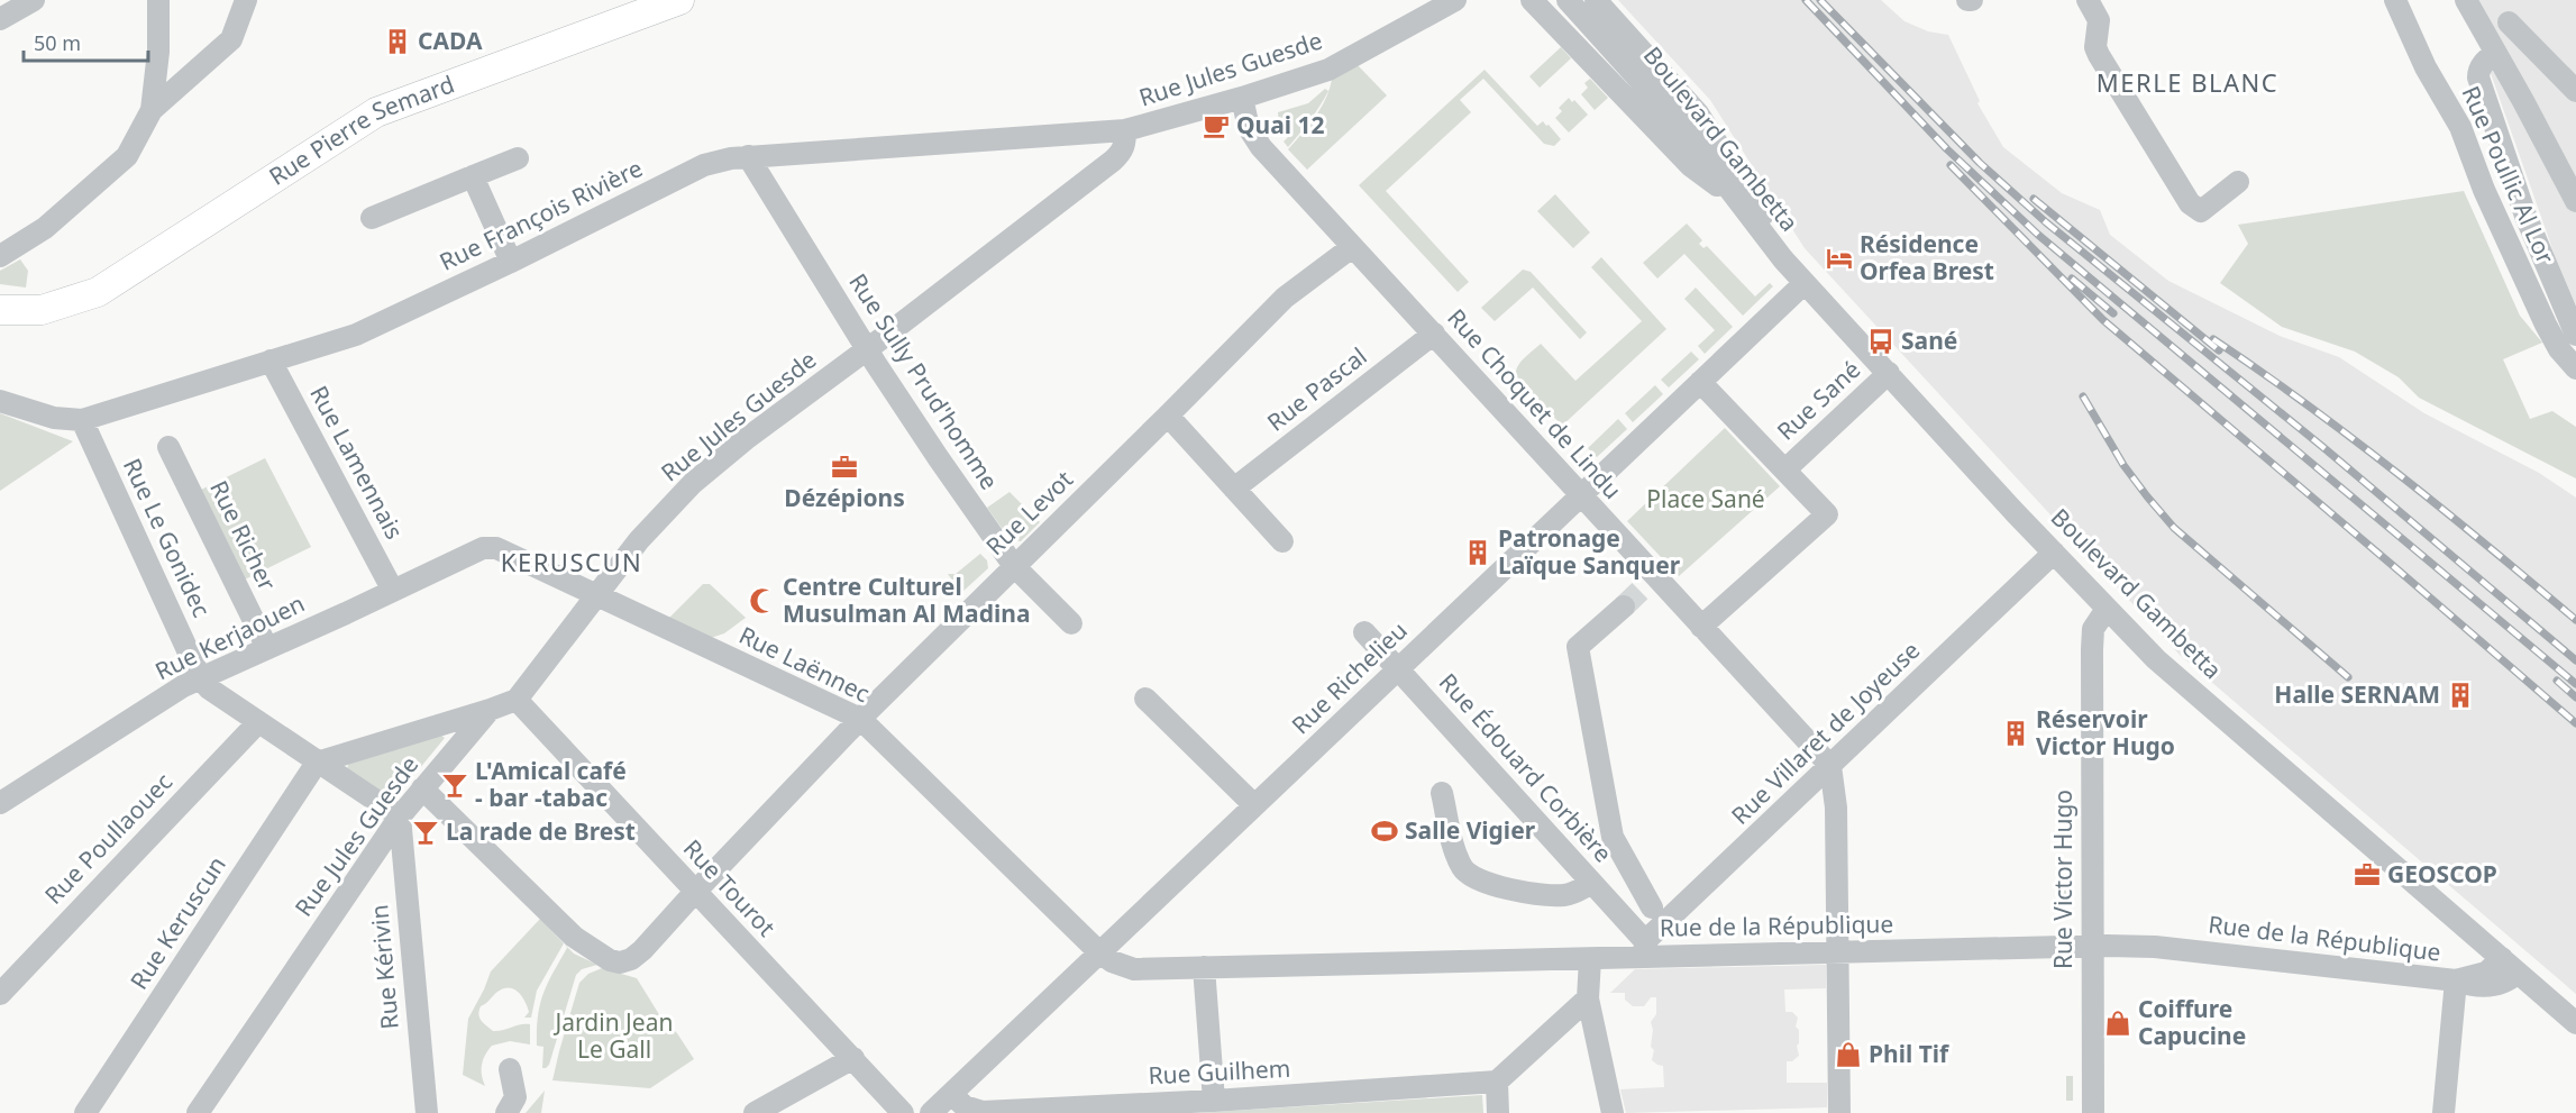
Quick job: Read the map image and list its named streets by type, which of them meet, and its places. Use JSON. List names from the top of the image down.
{
  "streets": {
    "main road": ["Rue Pierre Semard"],
    "street": [
      "Rue Jules Guesde",
      "Boulevard Gambetta",
      "Rue Poullic Al Lor",
      "Rue François Rivière",
      "Rue Sully Prud'homme",
      "Rue Pascal",
      "Rue Sané",
      "Rue Choquet de Lindu",
      "Rue Lamennais",
      "Rue Levot",
      "Rue Richer",
      "Rue Le Gonidec",
      "Rue Kerjaouen",
      "Rue Laënnec",
      "Rue Richelieu",
      "Rue Villaret de Joyeuse",
      "Rue Édouard Corbière",
      "Rue Poullaouec",
      "Rue Victor Hugo",
      "Rue Tourot",
      "Rue Keruscun",
      "Rue de la République",
      "Rue Kérivin",
      "Rue Guilhem"
    ]
  },
  "crossings": [
    ["Rue Jules Guesde", "Rue François Rivière"],
    ["Rue Jules Guesde", "Rue Sully Prud'homme"],
    ["Rue Jules Guesde", "Rue Choquet de Lindu"],
    ["Rue Jules Guesde", "Rue Levot"],
    ["Rue Jules Guesde", "Rue Le Gonidec"],
    ["Rue Jules Guesde", "Rue Laënnec"],
    ["Rue Jules Guesde", "Rue Tourot"],
    ["Rue Jules Guesde", "Rue Kérivin"],
    ["Boulevard Gambetta", "Rue Sané"],
    ["Boulevard Gambetta", "Rue Richelieu"],
    ["Boulevard Gambetta", "Rue Villaret de Joyeuse"],
    ["Boulevard Gambetta", "Rue Victor Hugo"],
    ["Boulevard Gambetta", "Rue de la République"],
    ["Rue François Rivière", "Rue Sully Prud'homme"],
    ["Rue François Rivière", "Rue Lamennais"],
    ["Rue François Rivière", "Rue Le Gonidec"],
    ["Rue Sully Prud'homme", "Rue Levot"],
    ["Rue Pascal", "Rue Choquet de Lindu"],
    ["Rue Choquet de Lindu", "Rue Levot"],
    ["Rue Choquet de Lindu", "Rue Richelieu"],
    ["Rue Choquet de Lindu", "Rue Villaret de Joyeuse"],
    ["Rue Lamennais", "Rue Kerjaouen"],
    ["Rue Levot", "Rue Laënnec"],
    ["Rue Levot", "Rue Tourot"],
    ["Rue Richer", "Rue Kerjaouen"],
    ["Rue Le Gonidec", "Rue Kerjaouen"],
    ["Rue Le Gonidec", "Rue Poullaouec"],
    ["Rue Le Gonidec", "Rue Keruscun"],
    ["Rue Le Gonidec", "Rue Kérivin"],
    ["Rue Kerjaouen", "Rue Laënnec"],
    ["Rue Laënnec", "Rue Richelieu"],
    ["Rue Laënnec", "Rue de la République"],
    ["Rue Richelieu", "Rue Édouard Corbière"],
    ["Rue Richelieu", "Rue de la République"],
    ["Rue Richelieu", "Rue Guilhem"],
    ["Rue Villaret de Joyeuse", "Rue Édouard Corbière"],
    ["Rue Villaret de Joyeuse", "Rue de la République"],
    ["Rue Édouard Corbière", "Rue de la République"],
    ["Rue Victor Hugo", "Rue de la République"]
  ],
  "districts": ["MERLE BLANC", "KERUSCUN"],
  "parks": ["Place Sané", "Jardin Jean Le Gall"],
  "places": {
    "building": [
      "CADA",
      "Patronage Laïque Sanquer",
      "Halle SERNAM",
      "Réservoir Victor Hugo"
    ],
    "cafe": ["Quai 12"],
    "hotel": ["Résidence Orfea Brest"],
    "bus stop": ["Sané"],
    "office": ["Dézépions", "GEOSCOP"],
    "mosque": ["Centre Culturel Musulman Al Madina"],
    "bar": ["L'Amical café - bar -tabac", "La rade de Brest"],
    "sports": ["Salle Vigier"],
    "shop": ["Coiffure Capucine", "Phil Tif"]
  },
  "scale_bar": "50 m"
}
